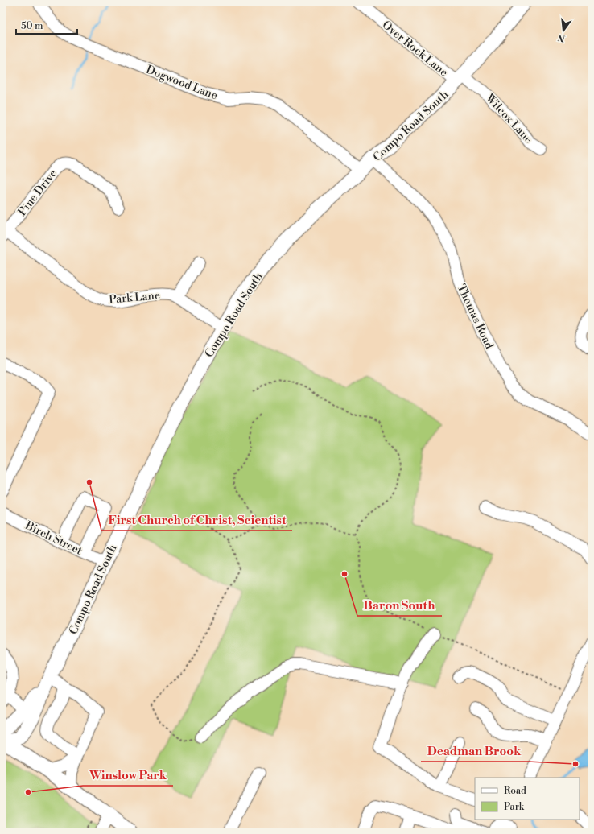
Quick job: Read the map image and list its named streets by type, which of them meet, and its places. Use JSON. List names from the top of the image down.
{
  "streets": {
    "main road": ["Compo Road South"],
    "street": [
      "Over Rock Lane",
      "Dogwood Lane",
      "Wilcox Lane",
      "Pine Drive",
      "Park Lane",
      "Thomas Road",
      "Birch Street"
    ]
  },
  "crossings": [
    ["Over Rock Lane", "Wilcox Lane"],
    ["Over Rock Lane", "Compo Road South"],
    ["Dogwood Lane", "Compo Road South"],
    ["Wilcox Lane", "Compo Road South"],
    ["Compo Road South", "Park Lane"],
    ["Compo Road South", "Thomas Road"],
    ["Compo Road South", "Birch Street"],
    ["Pine Drive", "Park Lane"]
  ],
  "places": [
    "First Church of Christ, Scientist",
    "Baron South",
    "Deadman Brook",
    "Winslow Park"
  ],
  "legend": ["Road", "Park"],
  "scale_bar": "50 m",
  "north": "bottom"
}
